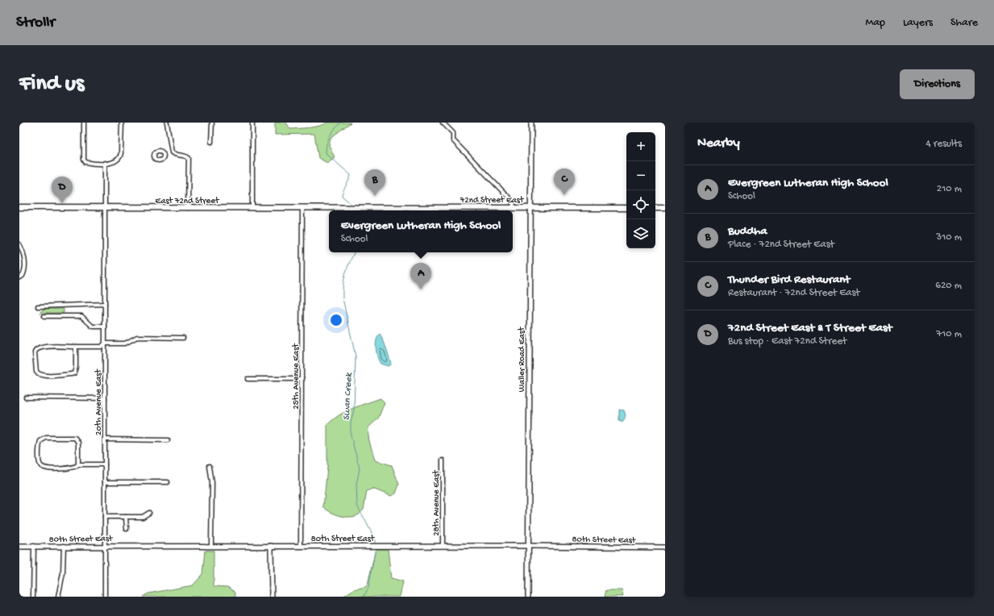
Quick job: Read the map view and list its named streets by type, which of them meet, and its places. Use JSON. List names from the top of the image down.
{
  "streets": {
    "main road": ["72nd Street East", "East 72nd Street"],
    "street": [
      "Waller Road East",
      "25th Avenue East",
      "20th Avenue East",
      "28th Avenue East",
      "80th Street East"
    ]
  },
  "crossings": [
    ["72nd Street East", "East 72nd Street"],
    ["72nd Street East", "Waller Road East"],
    ["East 72nd Street", "25th Avenue East"],
    ["East 72nd Street", "20th Avenue East"],
    ["Waller Road East", "80th Street East"],
    ["25th Avenue East", "80th Street East"],
    ["20th Avenue East", "80th Street East"],
    ["28th Avenue East", "80th Street East"]
  ],
  "water": ["Swan Creek"],
  "page": {
    "header": "Strollr",
    "nav": ["Map", "Layers", "Share"],
    "buttons": "Directions",
    "title": "Find us",
    "heading": ["Nearby", "4 results"],
    "map_buttons": ["+", "−"],
    "list": [
      {
        "mark": "A",
        "name": "Evergreen Lutheran High School",
        "note": "School",
        "value": "210 m"
      },
      {
        "mark": "B",
        "name": "Buddha",
        "note": "Place · 72nd Street East",
        "value": "310 m"
      },
      {
        "mark": "C",
        "name": "Thunder Bird Restaurant",
        "note": "Restaurant · 72nd Street East",
        "value": "620 m"
      },
      {
        "mark": "D",
        "name": "72nd Street East & T Street East",
        "note": "Bus stop · East 72nd Street",
        "value": "710 m"
      }
    ],
    "pins": [
      "C",
      "B",
      "D",
      "A"
    ],
    "popup": ["Evergreen Lutheran High School", "School"]
  }
}
